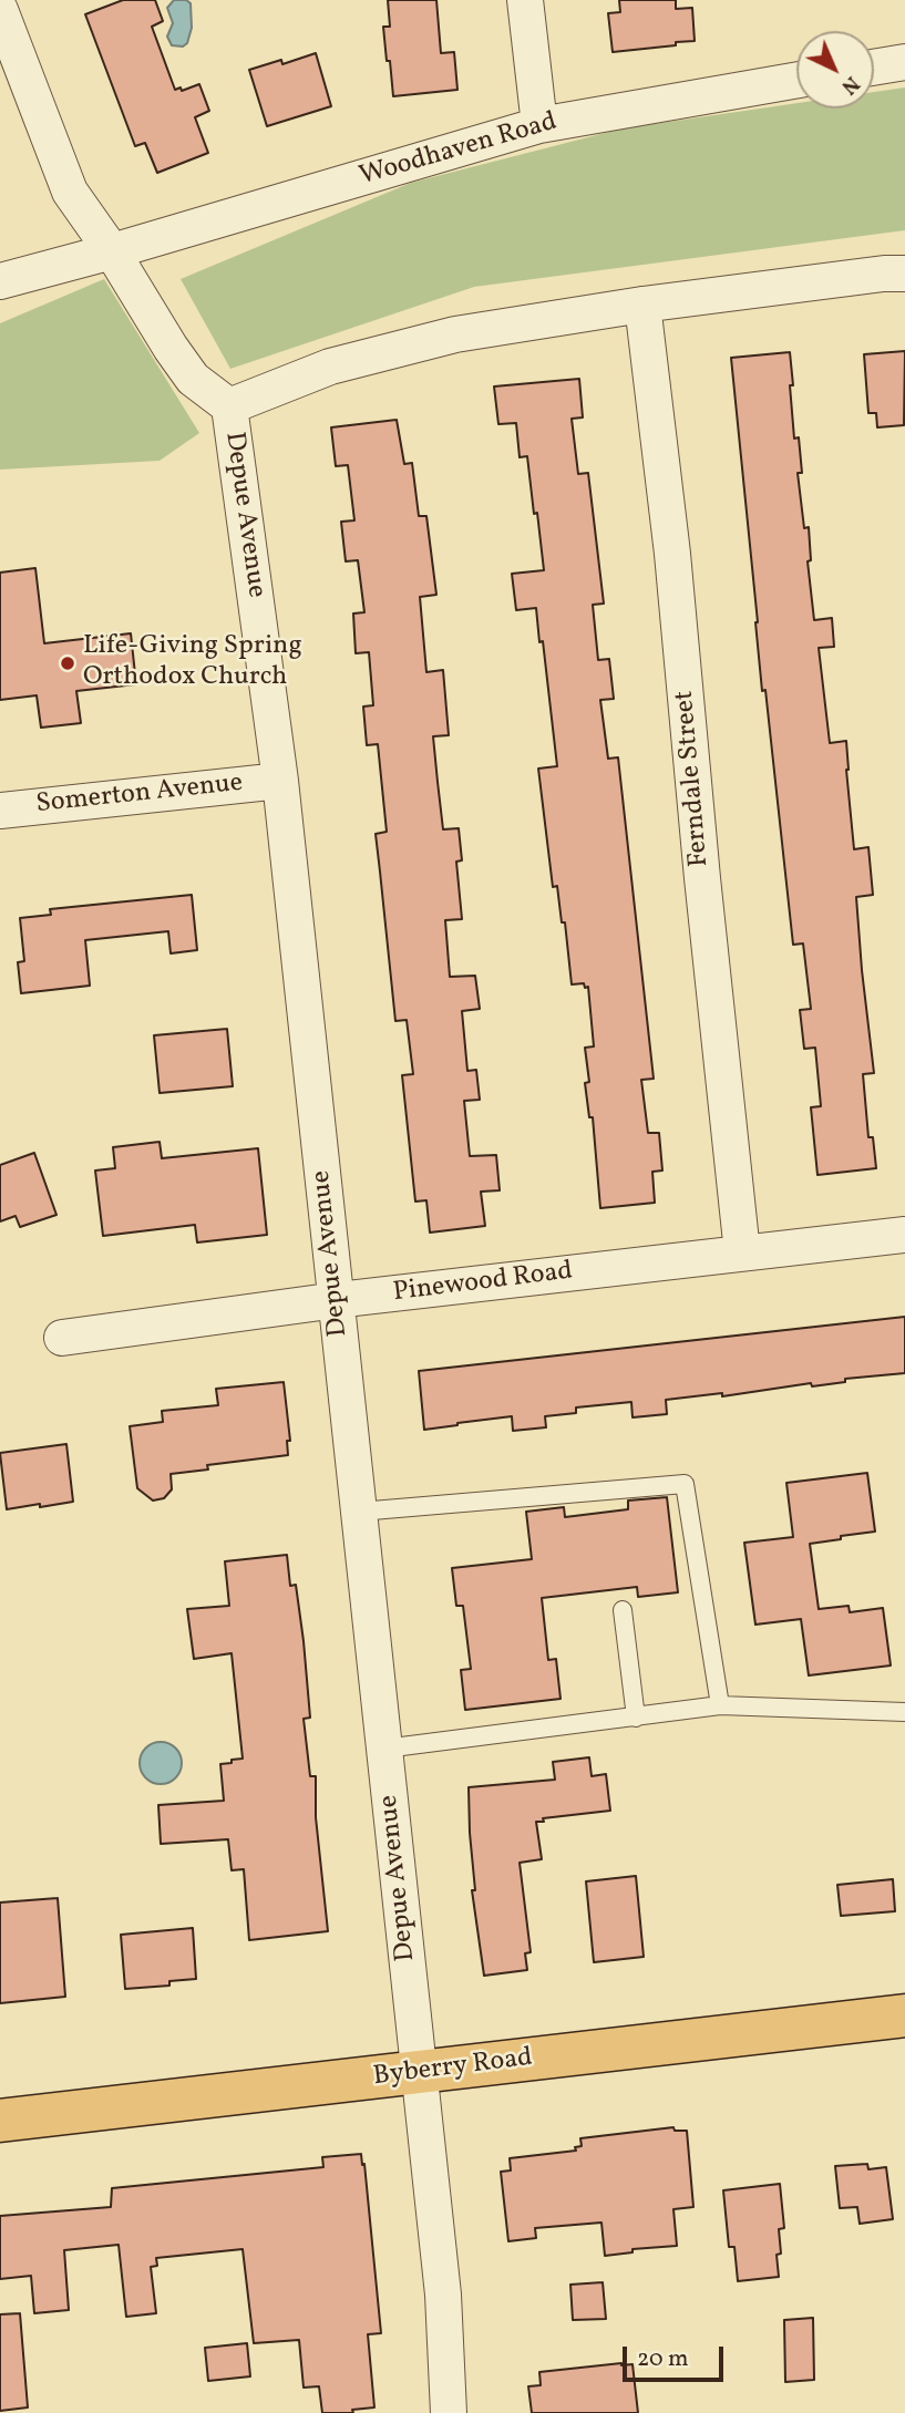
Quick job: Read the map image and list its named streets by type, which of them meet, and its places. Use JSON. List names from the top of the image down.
{
  "streets": {
    "main road": ["Byberry Road"],
    "street": [
      "Woodhaven Road",
      "Depue Avenue",
      "Ferndale Street",
      "Somerton Avenue",
      "Pinewood Road"
    ]
  },
  "crossings": [
    ["Woodhaven Road", "Depue Avenue"],
    ["Depue Avenue", "Somerton Avenue"],
    ["Depue Avenue", "Pinewood Road"],
    ["Depue Avenue", "Byberry Road"],
    ["Ferndale Street", "Pinewood Road"]
  ],
  "places": ["Life-Giving Spring Orthodox Church"],
  "scale_bar": "20 m",
  "north": "bottom right"
}
